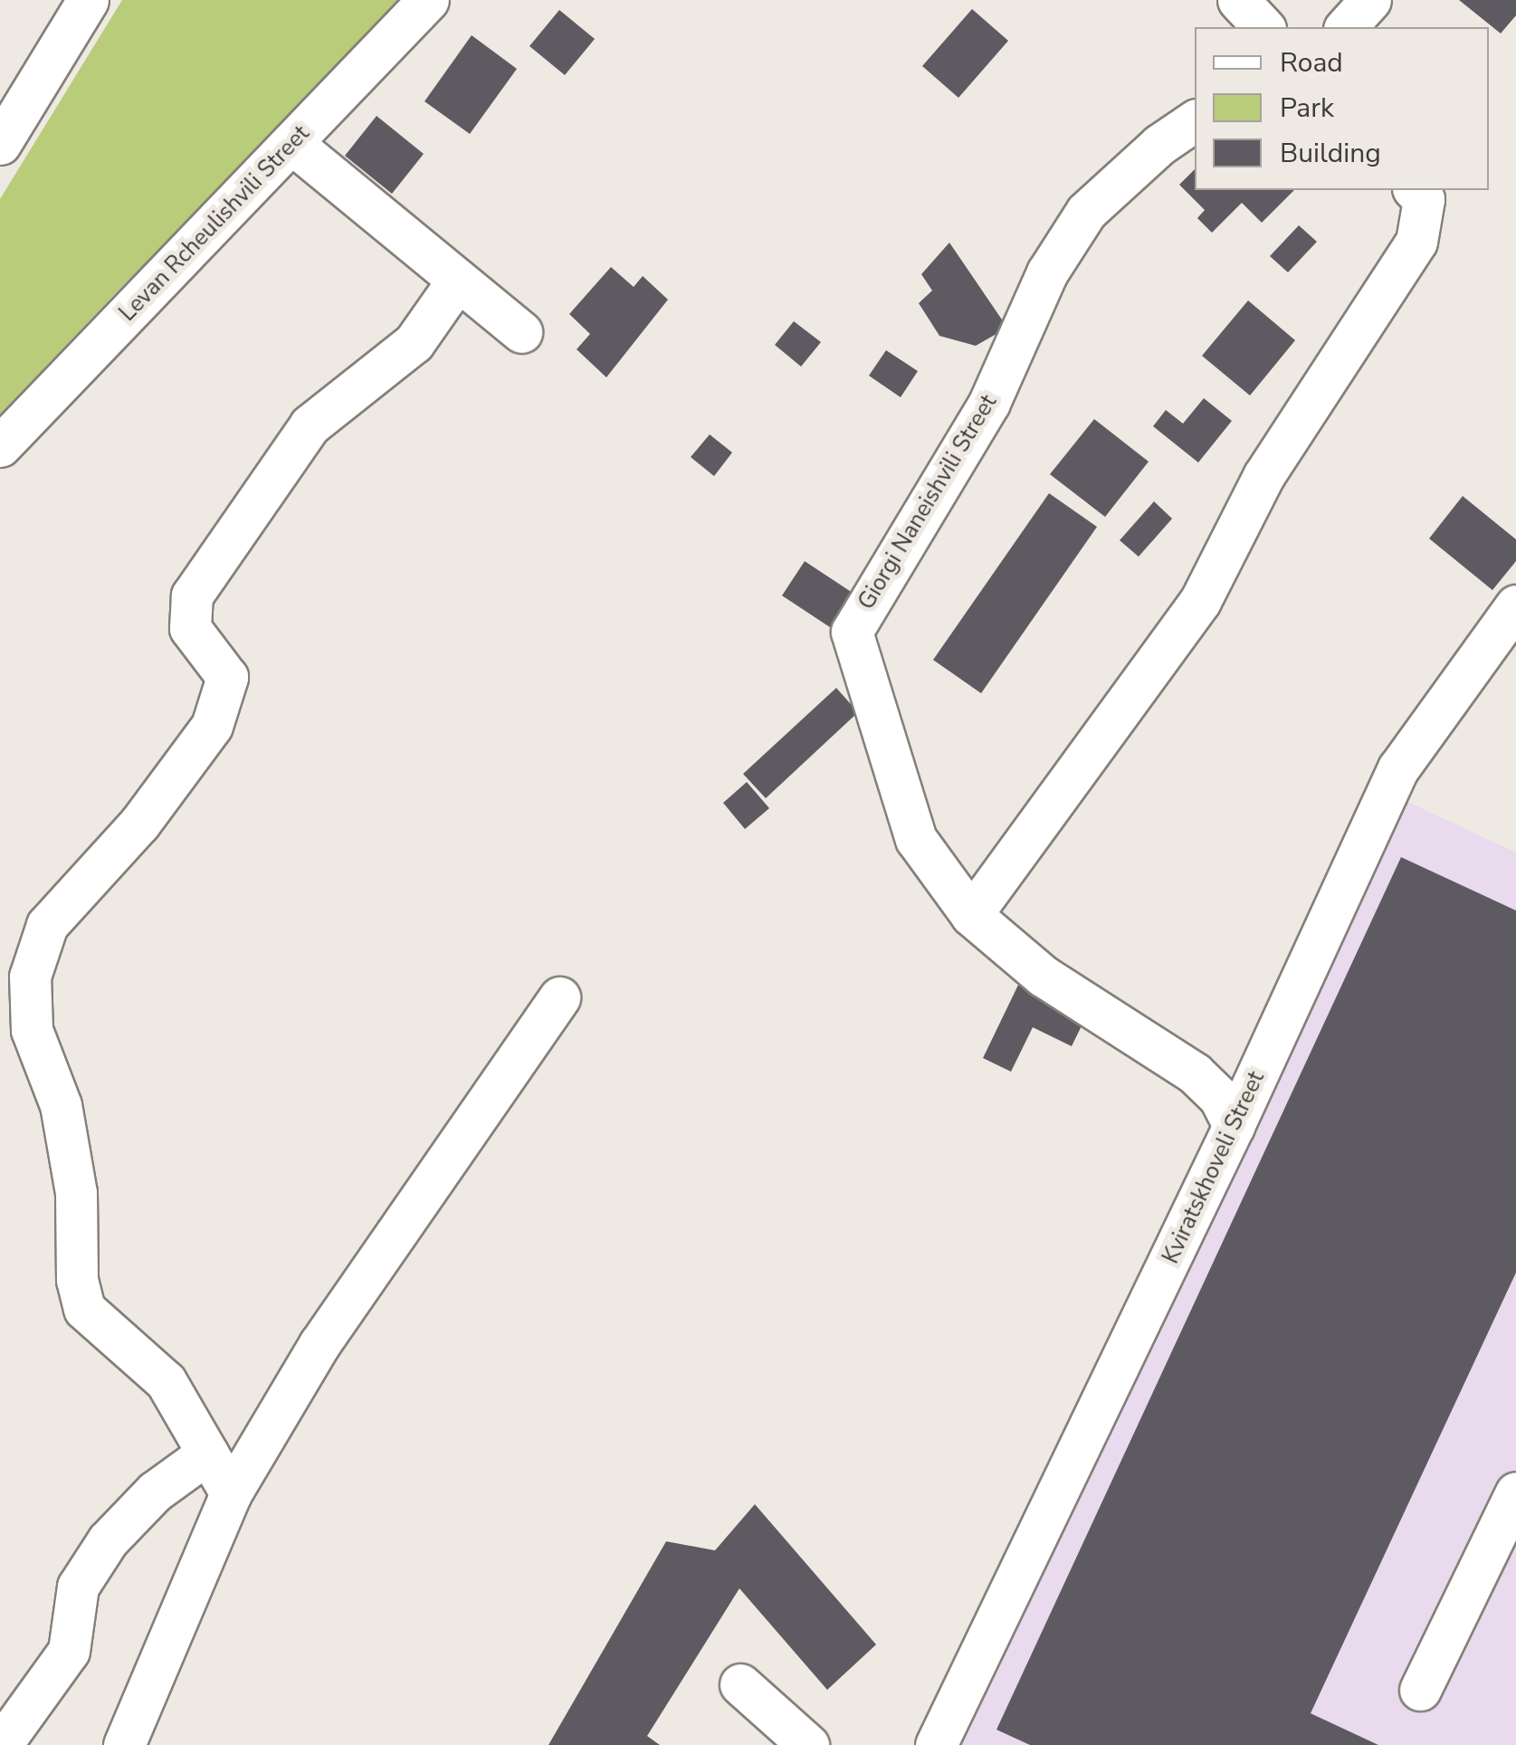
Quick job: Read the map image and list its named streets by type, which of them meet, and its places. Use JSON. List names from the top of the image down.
{
  "streets": {
    "street": ["Levan Rcheulishvili Street", "Giorgi Naneishvili Street", "Kviratskhoveli Street"]
  },
  "crossings": [
    ["Giorgi Naneishvili Street", "Kviratskhoveli Street"]
  ],
  "legend": ["Road", "Park", "Building"]
}
